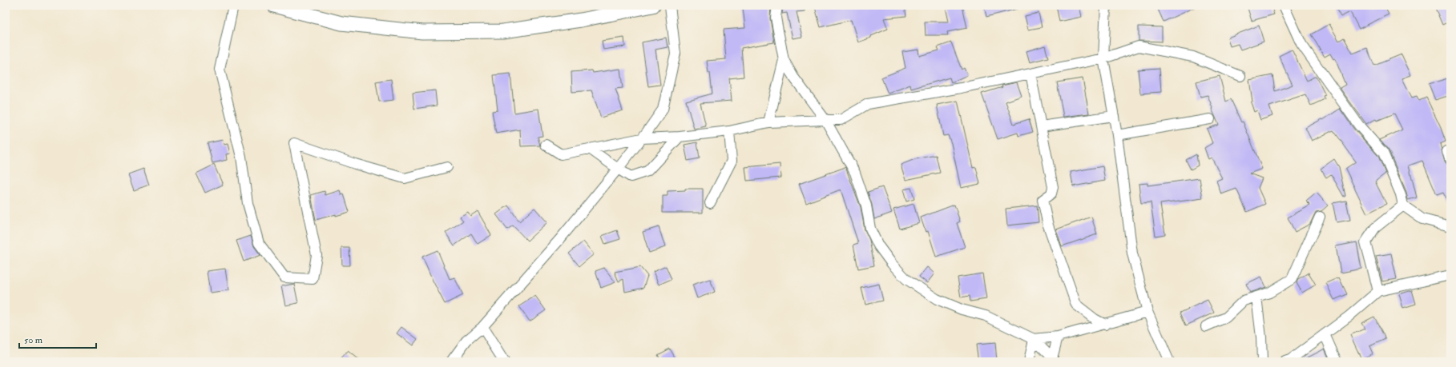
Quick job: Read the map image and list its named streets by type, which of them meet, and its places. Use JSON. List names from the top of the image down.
{
  "scale_bar": "50 m"
}
